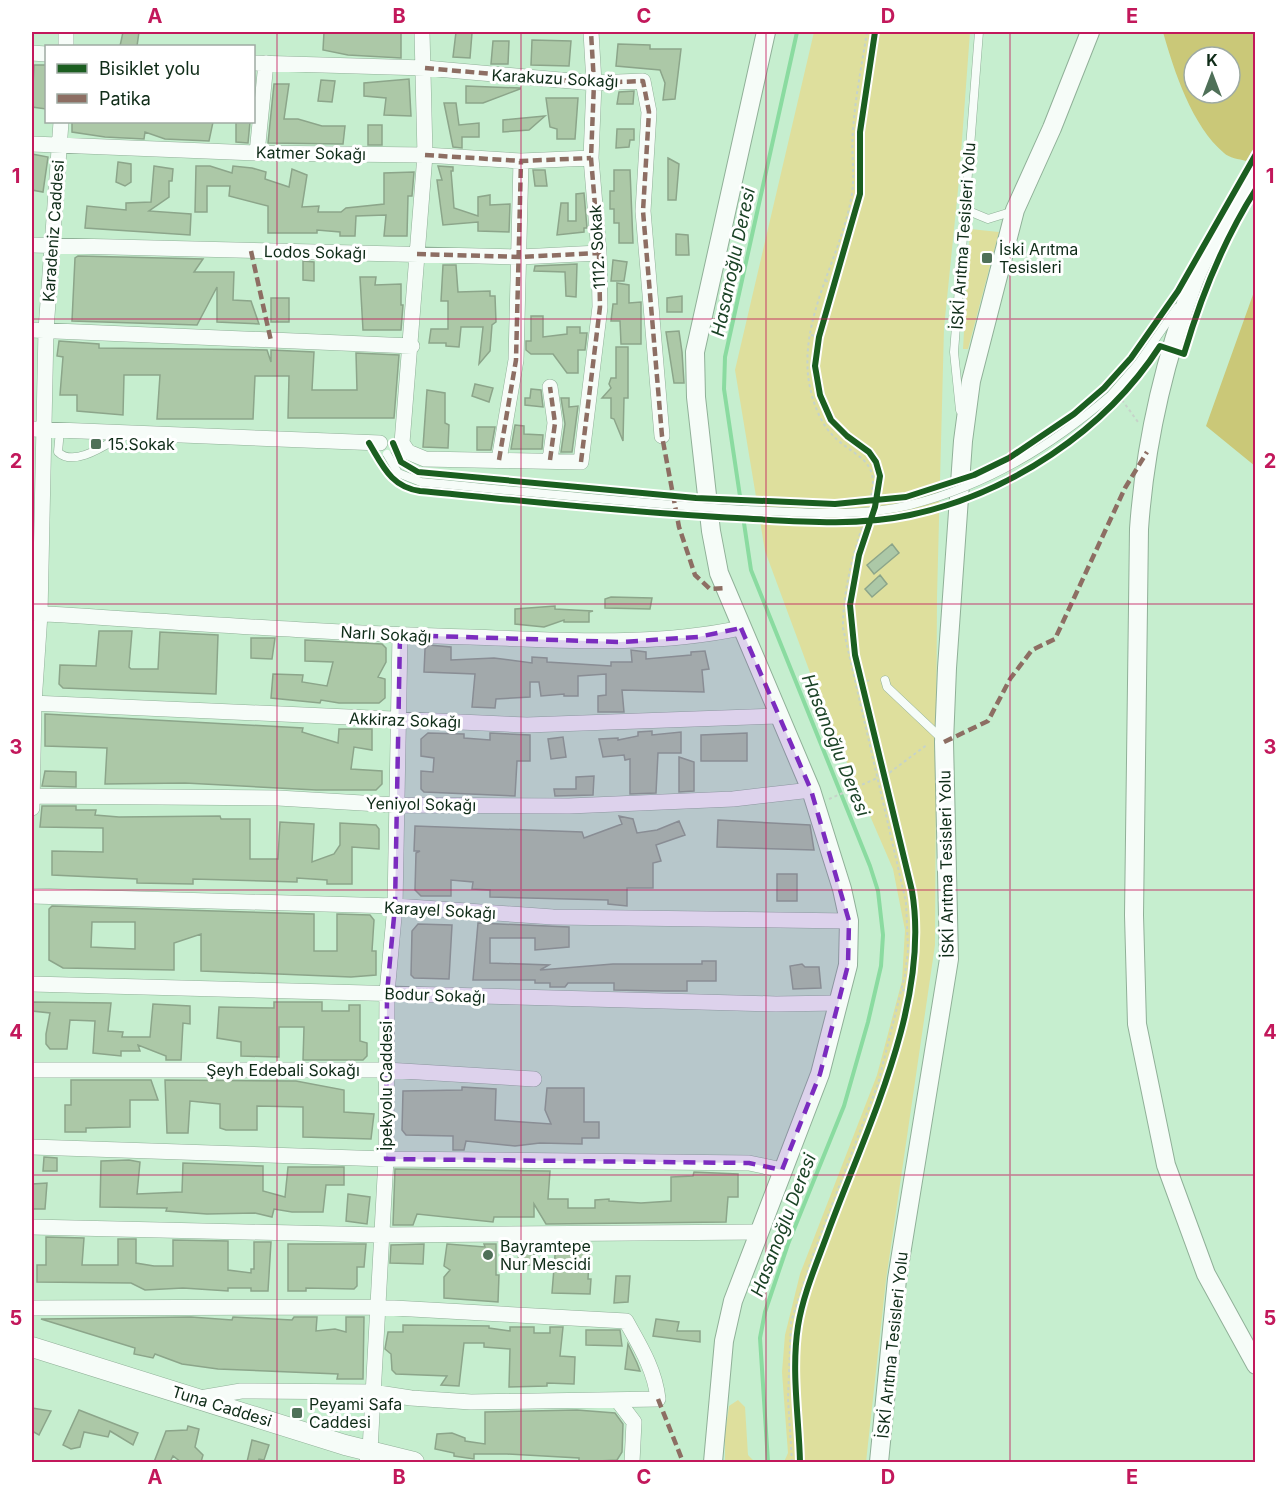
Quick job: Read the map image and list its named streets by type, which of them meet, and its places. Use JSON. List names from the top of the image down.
{
  "streets": {
    "main road": ["Tuna Caddesi"],
    "street": [
      "Karakuzu Sokağı",
      "Katmer Sokağı",
      "Karadeniz Caddesi",
      "İSKİ Arıtma Tesisleri Yolu",
      "1112. Sokak",
      "Lodos Sokağı",
      "Narlı Sokağı",
      "Akkiraz Sokağı",
      "Yeniyol Sokağı",
      "Karayel Sokağı",
      "Bodur Sokağı",
      "Şeyh Edebali Sokağı",
      "İpekyolu Caddesi"
    ]
  },
  "crossings": [
    ["Karakuzu Sokağı", "1112. Sokak"],
    ["Katmer Sokağı", "Karadeniz Caddesi"],
    ["Katmer Sokağı", "1112. Sokak"],
    ["Karadeniz Caddesi", "Lodos Sokağı"],
    ["Karadeniz Caddesi", "Narlı Sokağı"],
    ["Karadeniz Caddesi", "Akkiraz Sokağı"],
    ["Karadeniz Caddesi", "Yeniyol Sokağı"],
    ["1112. Sokak", "Lodos Sokağı"],
    ["Narlı Sokağı", "İpekyolu Caddesi"],
    ["Akkiraz Sokağı", "İpekyolu Caddesi"],
    ["Yeniyol Sokağı", "İpekyolu Caddesi"],
    ["Karayel Sokağı", "İpekyolu Caddesi"],
    ["Bodur Sokağı", "İpekyolu Caddesi"],
    ["Şeyh Edebali Sokağı", "İpekyolu Caddesi"],
    ["İpekyolu Caddesi", "Tuna Caddesi"]
  ],
  "water": ["Hasanoğlu Deresi"],
  "places": {
    "transit": ["İski Arıtma Tesisleri", "15.Sokak", "Peyami Safa Caddesi"],
    "other": ["Bayramtepe Nur Mescidi"]
  },
  "legend": ["Bisiklet yolu", "Patika"],
  "north": "top",
  "grid": {
    "columns": [
      "A",
      "B",
      "C",
      "D",
      "E"
    ],
    "rows": [
      "1",
      "2",
      "3",
      "4",
      "5"
    ]
  }
}
